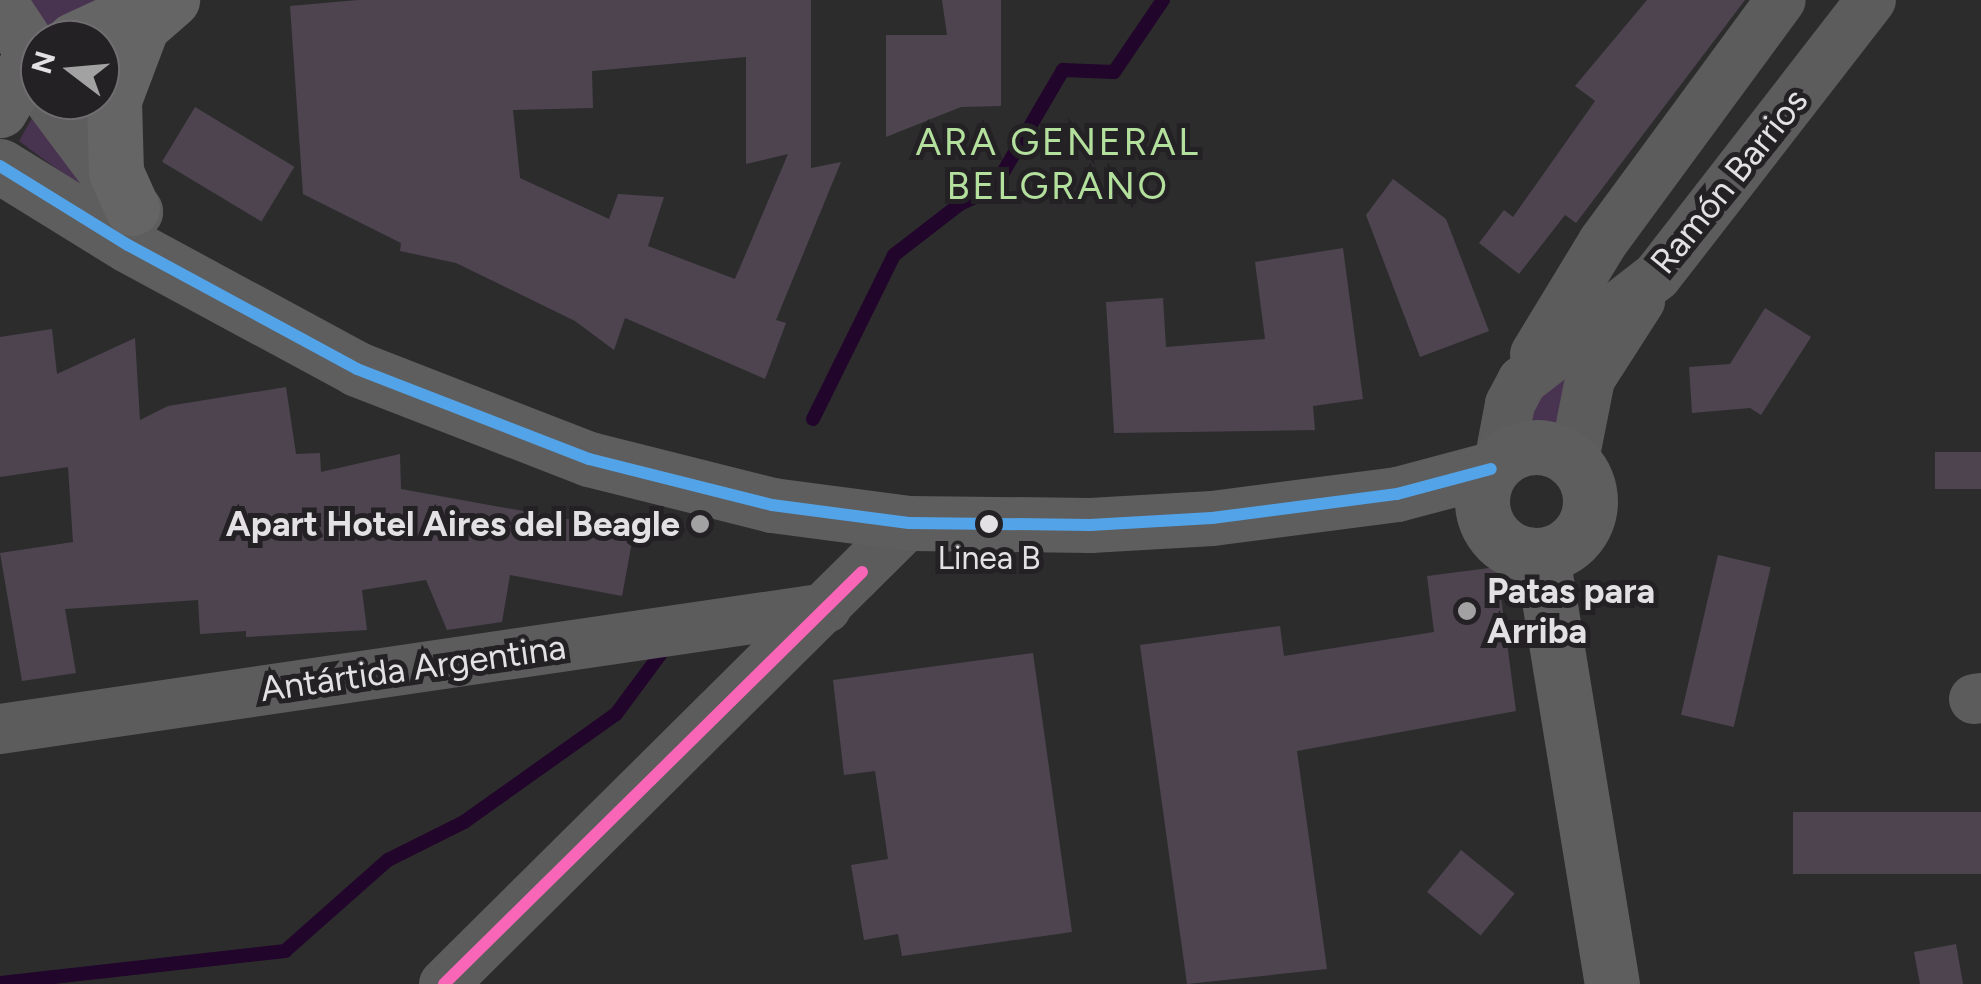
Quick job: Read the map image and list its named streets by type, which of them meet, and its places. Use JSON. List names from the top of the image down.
{
  "streets": {
    "street": ["Ramón Barrios", "Antártida Argentina"]
  },
  "districts": ["ARA GENERAL BELGRANO"],
  "places": ["Apart Hotel Aires del Beagle", "Linea B", "Patas para Arriba"],
  "north": "left"
}
